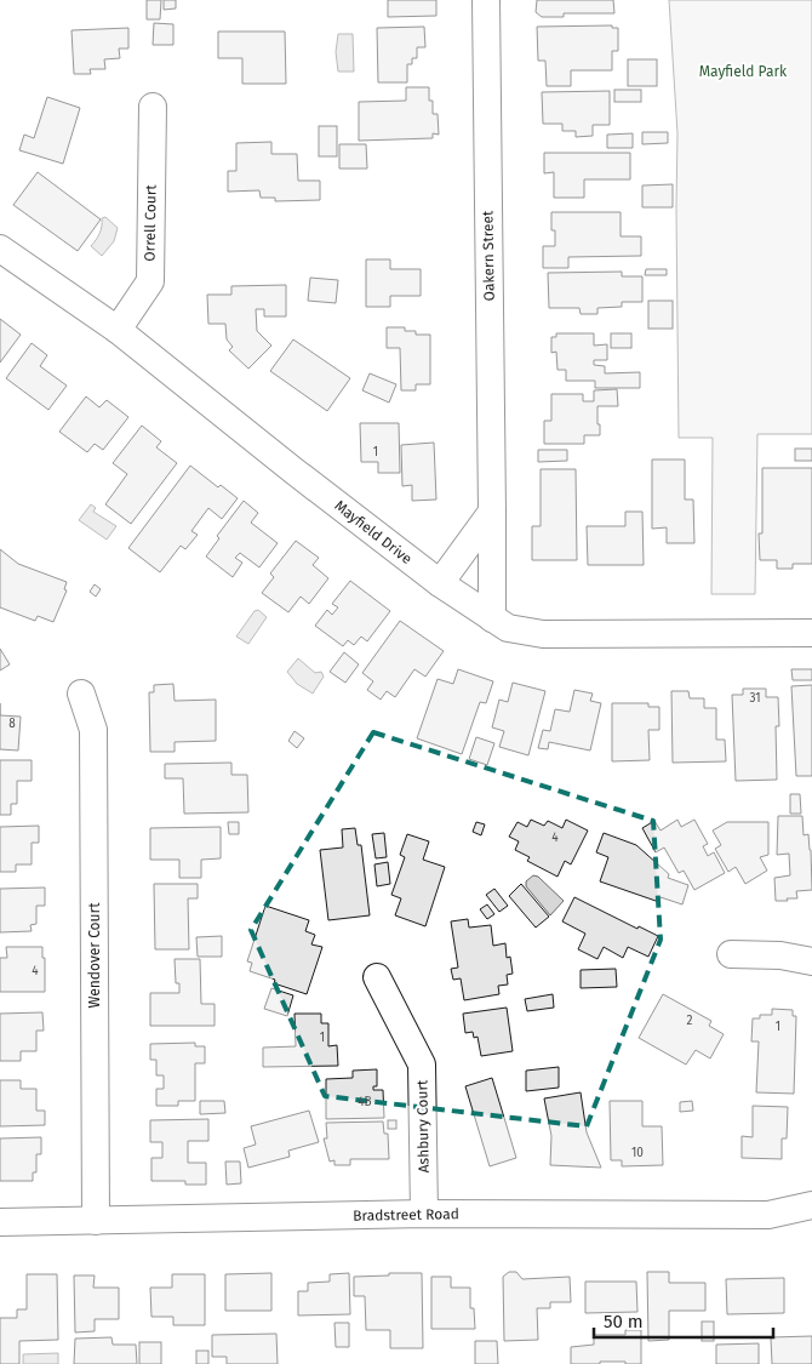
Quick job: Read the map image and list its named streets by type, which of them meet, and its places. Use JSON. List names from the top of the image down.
{
  "streets": {
    "street": [
      "Orrell Court",
      "Oakern Street",
      "Mayfield Drive",
      "Wendover Court",
      "Ashbury Court",
      "Bradstreet Road"
    ]
  },
  "crossings": [
    ["Orrell Court", "Mayfield Drive"],
    ["Oakern Street", "Mayfield Drive"],
    ["Wendover Court", "Bradstreet Road"],
    ["Ashbury Court", "Bradstreet Road"]
  ],
  "parks": ["Mayfield Park"],
  "house_numbers": [
    "1",
    "31",
    "8",
    "4",
    "4",
    "2",
    "1",
    "1",
    "4B",
    "10"
  ],
  "scale_bar": "50 m"
}
